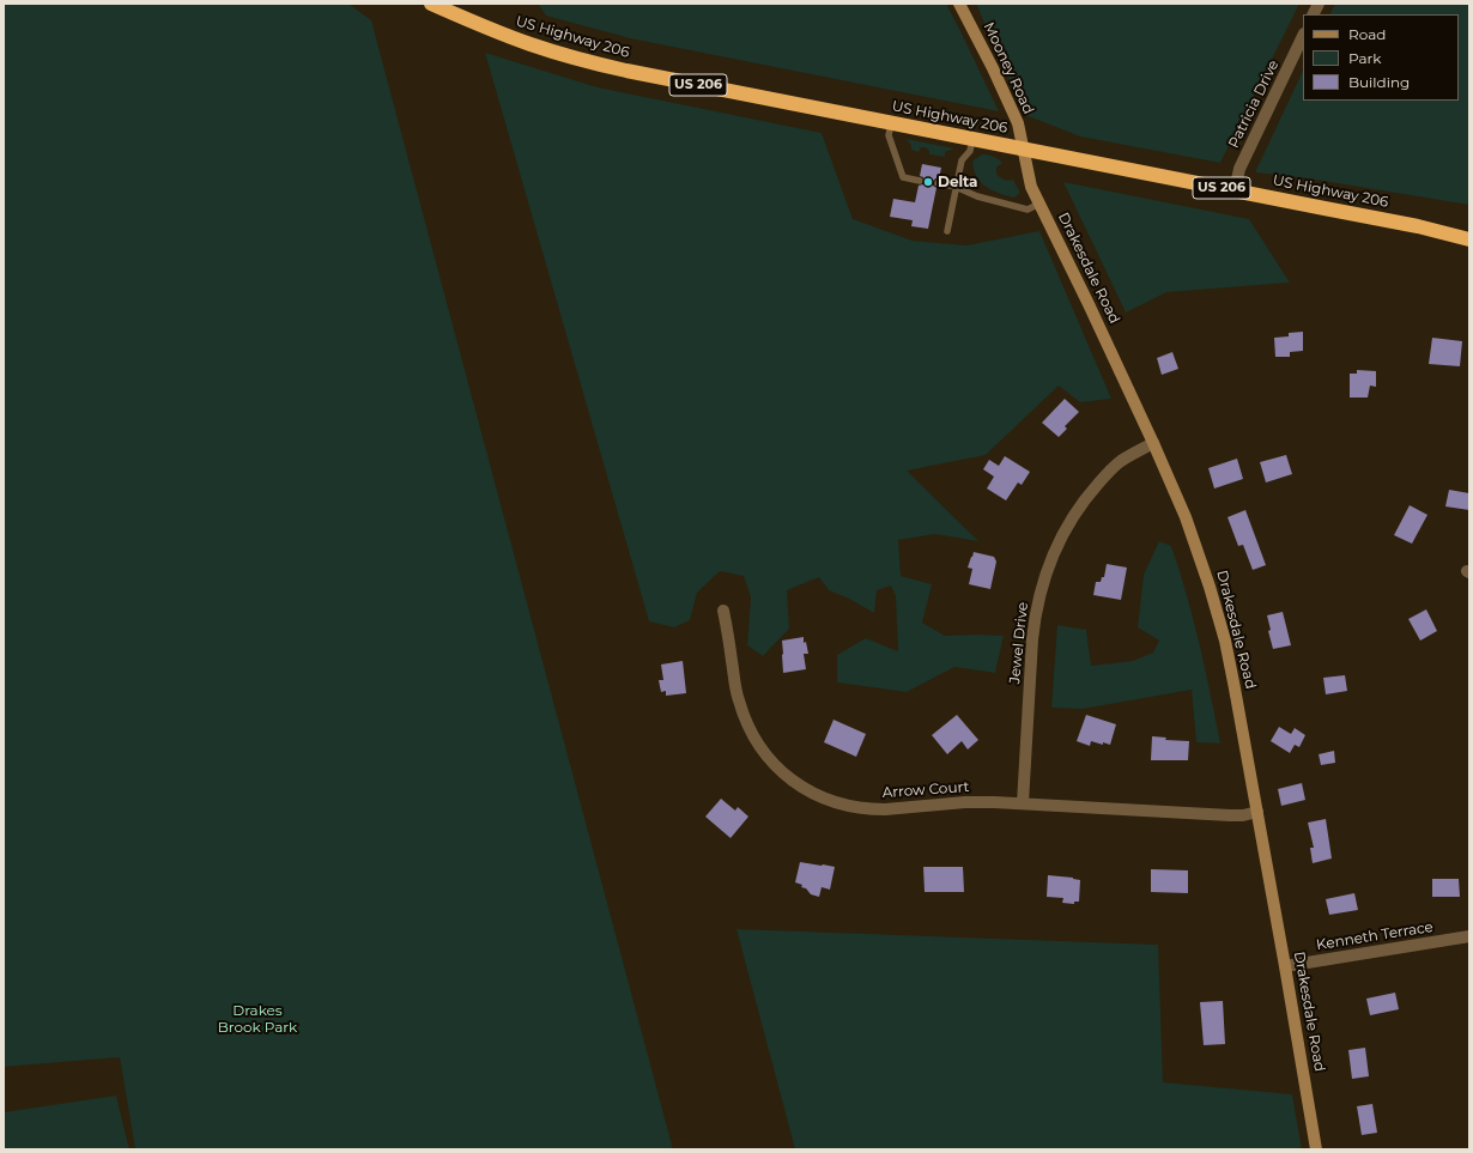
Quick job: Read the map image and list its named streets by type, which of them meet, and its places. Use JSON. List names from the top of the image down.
{
  "streets": {
    "highway": ["US Highway 206", "US 206"],
    "main road": ["Mooney Road", "Drakesdale Road"],
    "street": [
      "Patricia Drive",
      "Jewel Drive",
      "Arrow Court",
      "Kenneth Terrace"
    ]
  },
  "crossings": [
    ["US Highway 206", "Mooney Road"],
    ["US Highway 206", "Patricia Drive"],
    ["US Highway 206", "Drakesdale Road"],
    ["Mooney Road", "Drakesdale Road"],
    ["Drakesdale Road", "Jewel Drive"],
    ["Drakesdale Road", "Arrow Court"],
    ["Drakesdale Road", "Kenneth Terrace"],
    ["Jewel Drive", "Arrow Court"]
  ],
  "parks": ["Drakes Brook Park"],
  "places": ["Delta"],
  "legend": ["Road", "Park", "Building"]
}
